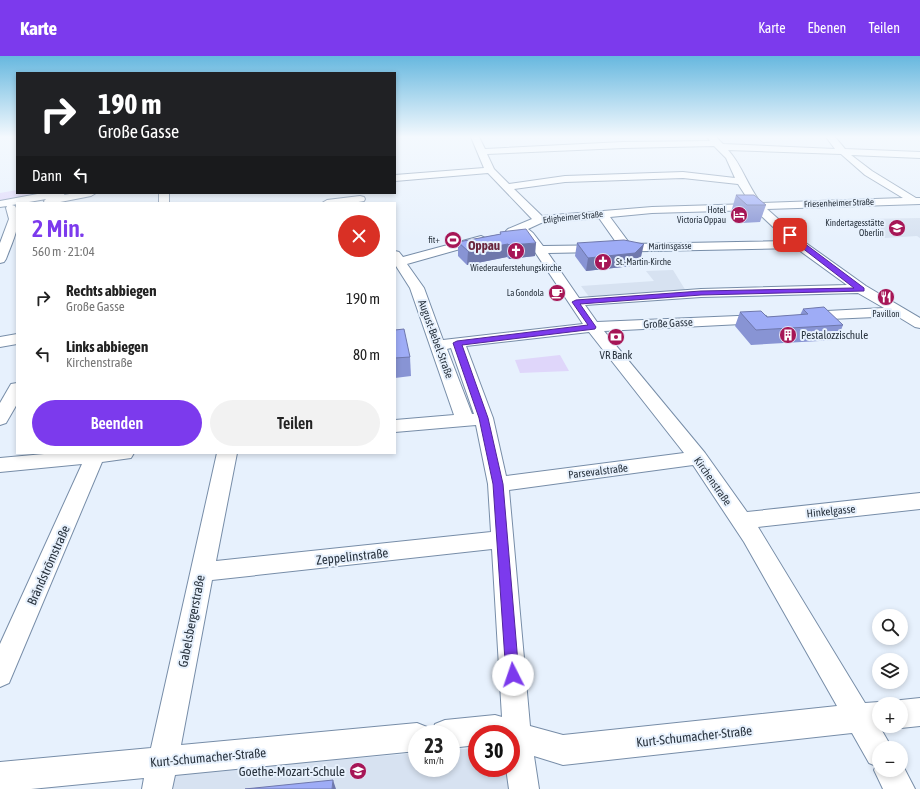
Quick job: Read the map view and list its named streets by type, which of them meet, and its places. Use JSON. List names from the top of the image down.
{
  "streets": {
    "street": [
      "Friesenheimer Straße",
      "Edigheimer Straße",
      "Martinsgasse",
      "Große Gasse",
      "August-Bebel-Straße",
      "Parsevalstraße",
      "Kirchenstraße",
      "Hinkelgasse",
      "Zeppelinstraße",
      "Brändströmstraße",
      "Gabelsbergerstraße",
      "Kurt-Schumacher-Straße"
    ]
  },
  "crossings": [
    ["Friesenheimer Straße", "Edigheimer Straße"],
    ["Edigheimer Straße", "August-Bebel-Straße"],
    ["Edigheimer Straße", "Kirchenstraße"],
    ["Martinsgasse", "Kirchenstraße"],
    ["Große Gasse", "August-Bebel-Straße"],
    ["Große Gasse", "Kirchenstraße"],
    ["August-Bebel-Straße", "Parsevalstraße"],
    ["August-Bebel-Straße", "Zeppelinstraße"],
    ["Parsevalstraße", "Kirchenstraße"],
    ["Kirchenstraße", "Hinkelgasse"],
    ["Kirchenstraße", "Kurt-Schumacher-Straße"],
    ["Zeppelinstraße", "Gabelsbergerstraße"],
    ["Gabelsbergerstraße", "Kurt-Schumacher-Straße"]
  ],
  "districts": ["Oppau"],
  "places": {
    "hotel": ["Hotel Victoria Oppau"],
    "school or university": ["Kindertagesstätte Oberlin", "Goethe-Mozart-Schule"],
    "sports": ["fit+"],
    "church": ["Wiederauferstehungskirche", "St.-Martin-Kirche"],
    "cafe": ["La Gondola"],
    "restaurant": ["Pavillon"],
    "building": ["Pestalozzischule"],
    "bank": ["VR Bank"]
  },
  "page": {
    "header": "Karte",
    "nav": ["Karte", "Ebenen", "Teilen"],
    "turn": ["190 m", "Große Gasse"],
    "then": "Dann",
    "heading": ["2 Min.", "560 m · 21:04"],
    "list": [
      {
        "name": "Rechts abbiegen",
        "note": "Große Gasse",
        "value": "190 m"
      },
      {
        "name": "Links abbiegen",
        "note": "Kirchenstraße",
        "value": "80 m"
      }
    ],
    "buttons": ["Beenden", "Teilen"],
    "map_buttons": ["+", "−"],
    "speed": "23 km/h",
    "limit": "30"
  }
}
